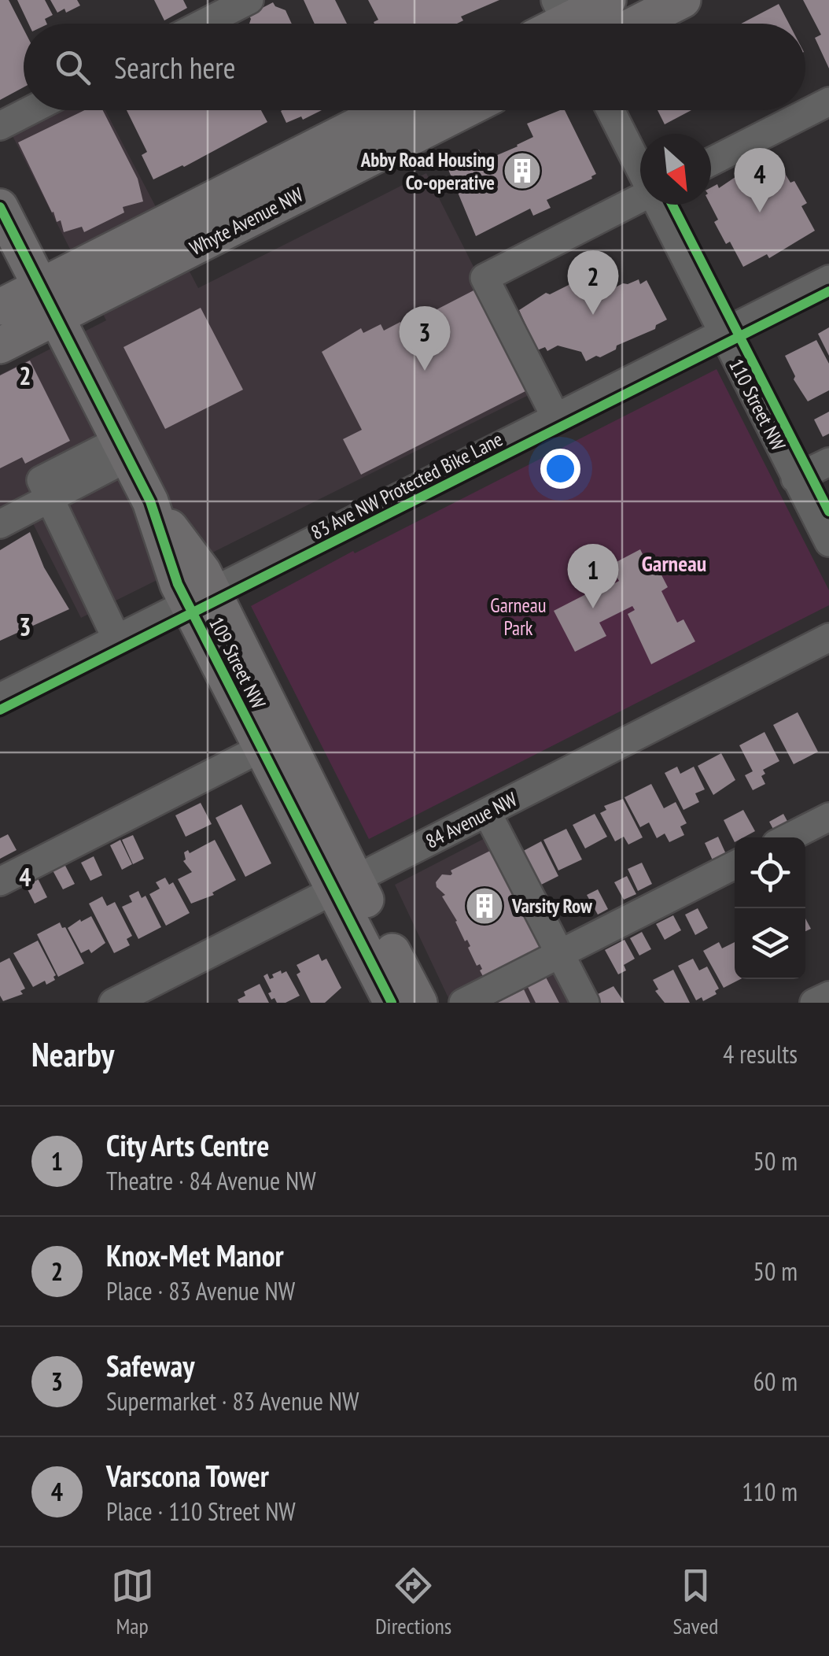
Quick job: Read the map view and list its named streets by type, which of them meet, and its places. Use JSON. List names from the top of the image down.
{
  "streets": {
    "main road": ["Whyte Avenue NW", "109 Street NW"],
    "street": ["110 Street NW", "84 Avenue NW"],
    "cycle path": ["83 Ave NW Protected Bike Lane"]
  },
  "crossings": [
    ["Whyte Avenue NW", "109 Street NW"],
    ["109 Street NW", "84 Avenue NW"]
  ],
  "districts": ["Garneau"],
  "parks": ["Garneau Park"],
  "places": {
    "building": ["Abby Road Housing Co-operative", "Varsity Row"]
  },
  "north": "bottom right",
  "page": {
    "search": "Search here",
    "pins": [
      "4",
      "2",
      "3",
      "1"
    ],
    "heading": ["Nearby", "4 results"],
    "list": [
      {
        "mark": "1",
        "name": "City Arts Centre",
        "note": "Theatre · 84 Avenue NW",
        "value": "50 m"
      },
      {
        "mark": "2",
        "name": "Knox-Met Manor",
        "note": "Place · 83 Avenue NW",
        "value": "50 m"
      },
      {
        "mark": "3",
        "name": "Safeway",
        "note": "Supermarket · 83 Avenue NW",
        "value": "60 m"
      },
      {
        "mark": "4",
        "name": "Varscona Tower",
        "note": "Place · 110 Street NW",
        "value": "110 m"
      }
    ],
    "nav": ["Map", "Directions", "Saved"]
  },
  "grid": {
    "rows": ["2", "3", "4"]
  }
}
